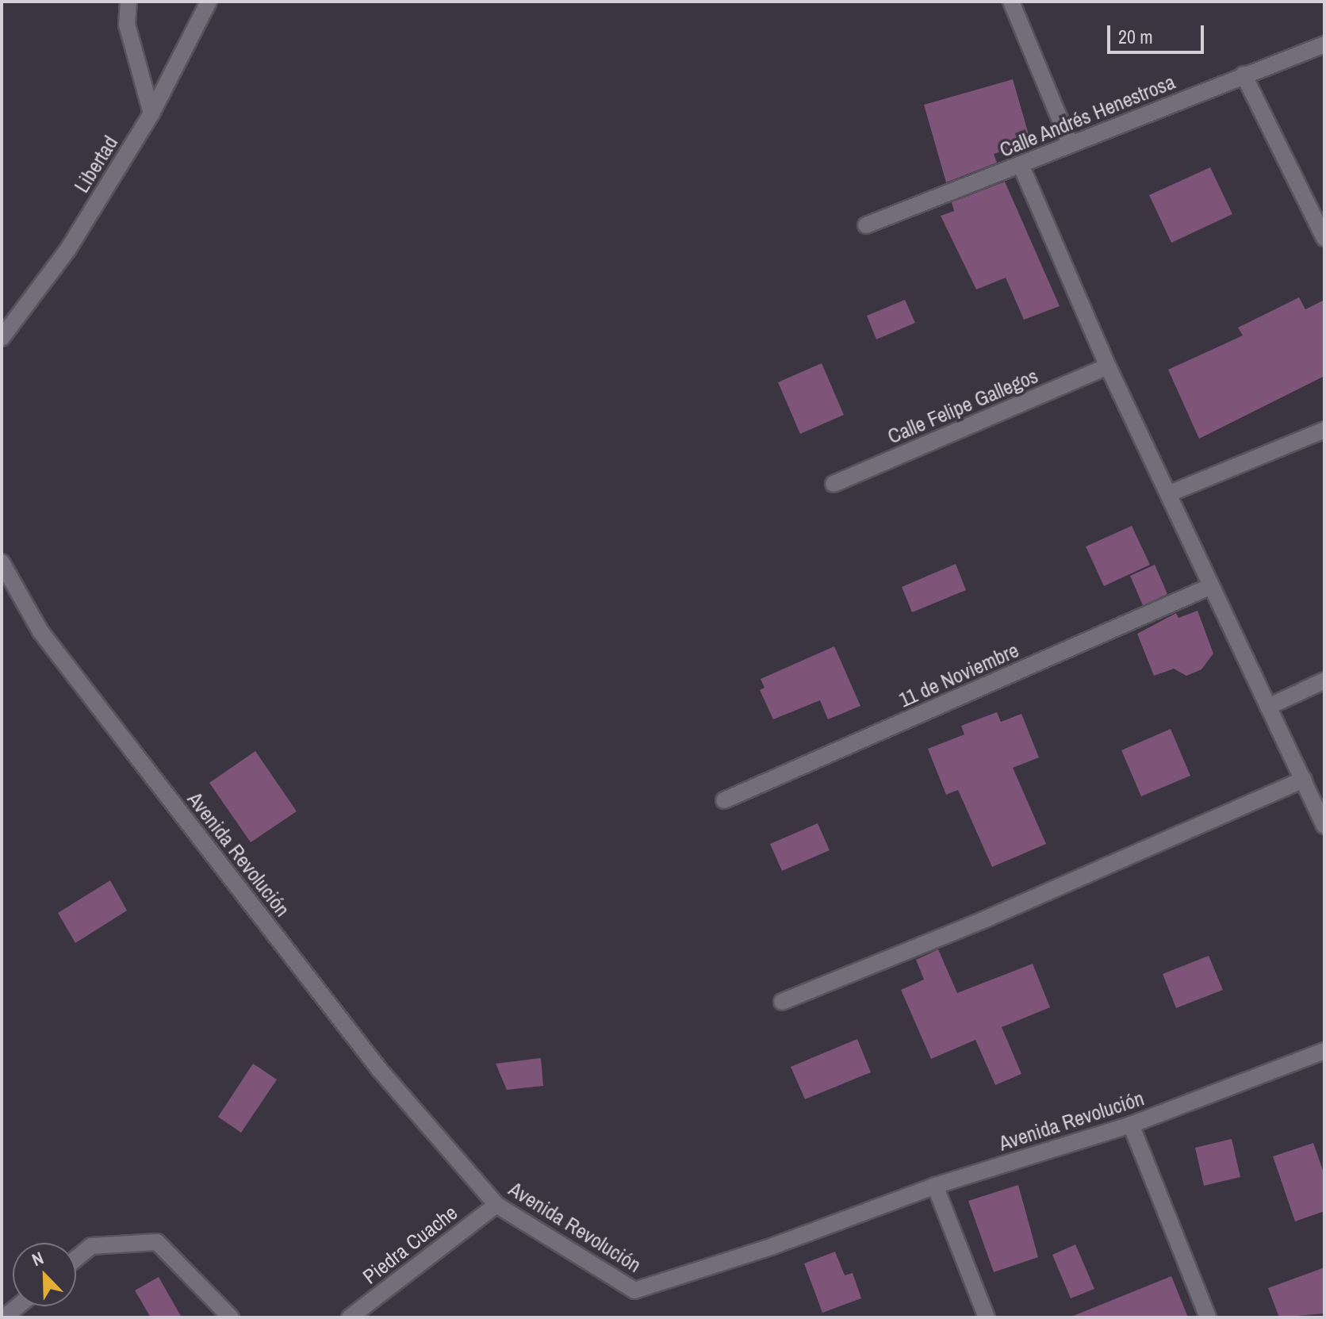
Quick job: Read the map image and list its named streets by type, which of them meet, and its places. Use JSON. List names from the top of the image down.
{
  "streets": {
    "street": [
      "Calle Andrés Henestrosa",
      "Libertad",
      "Calle Felipe Gallegos",
      "11 de Noviembre",
      "Avenida Revolución",
      "Piedra Cuache"
    ]
  },
  "crossings": [
    ["Avenida Revolución", "Piedra Cuache"]
  ],
  "scale_bar": "20 m",
  "north": "top left"
}
